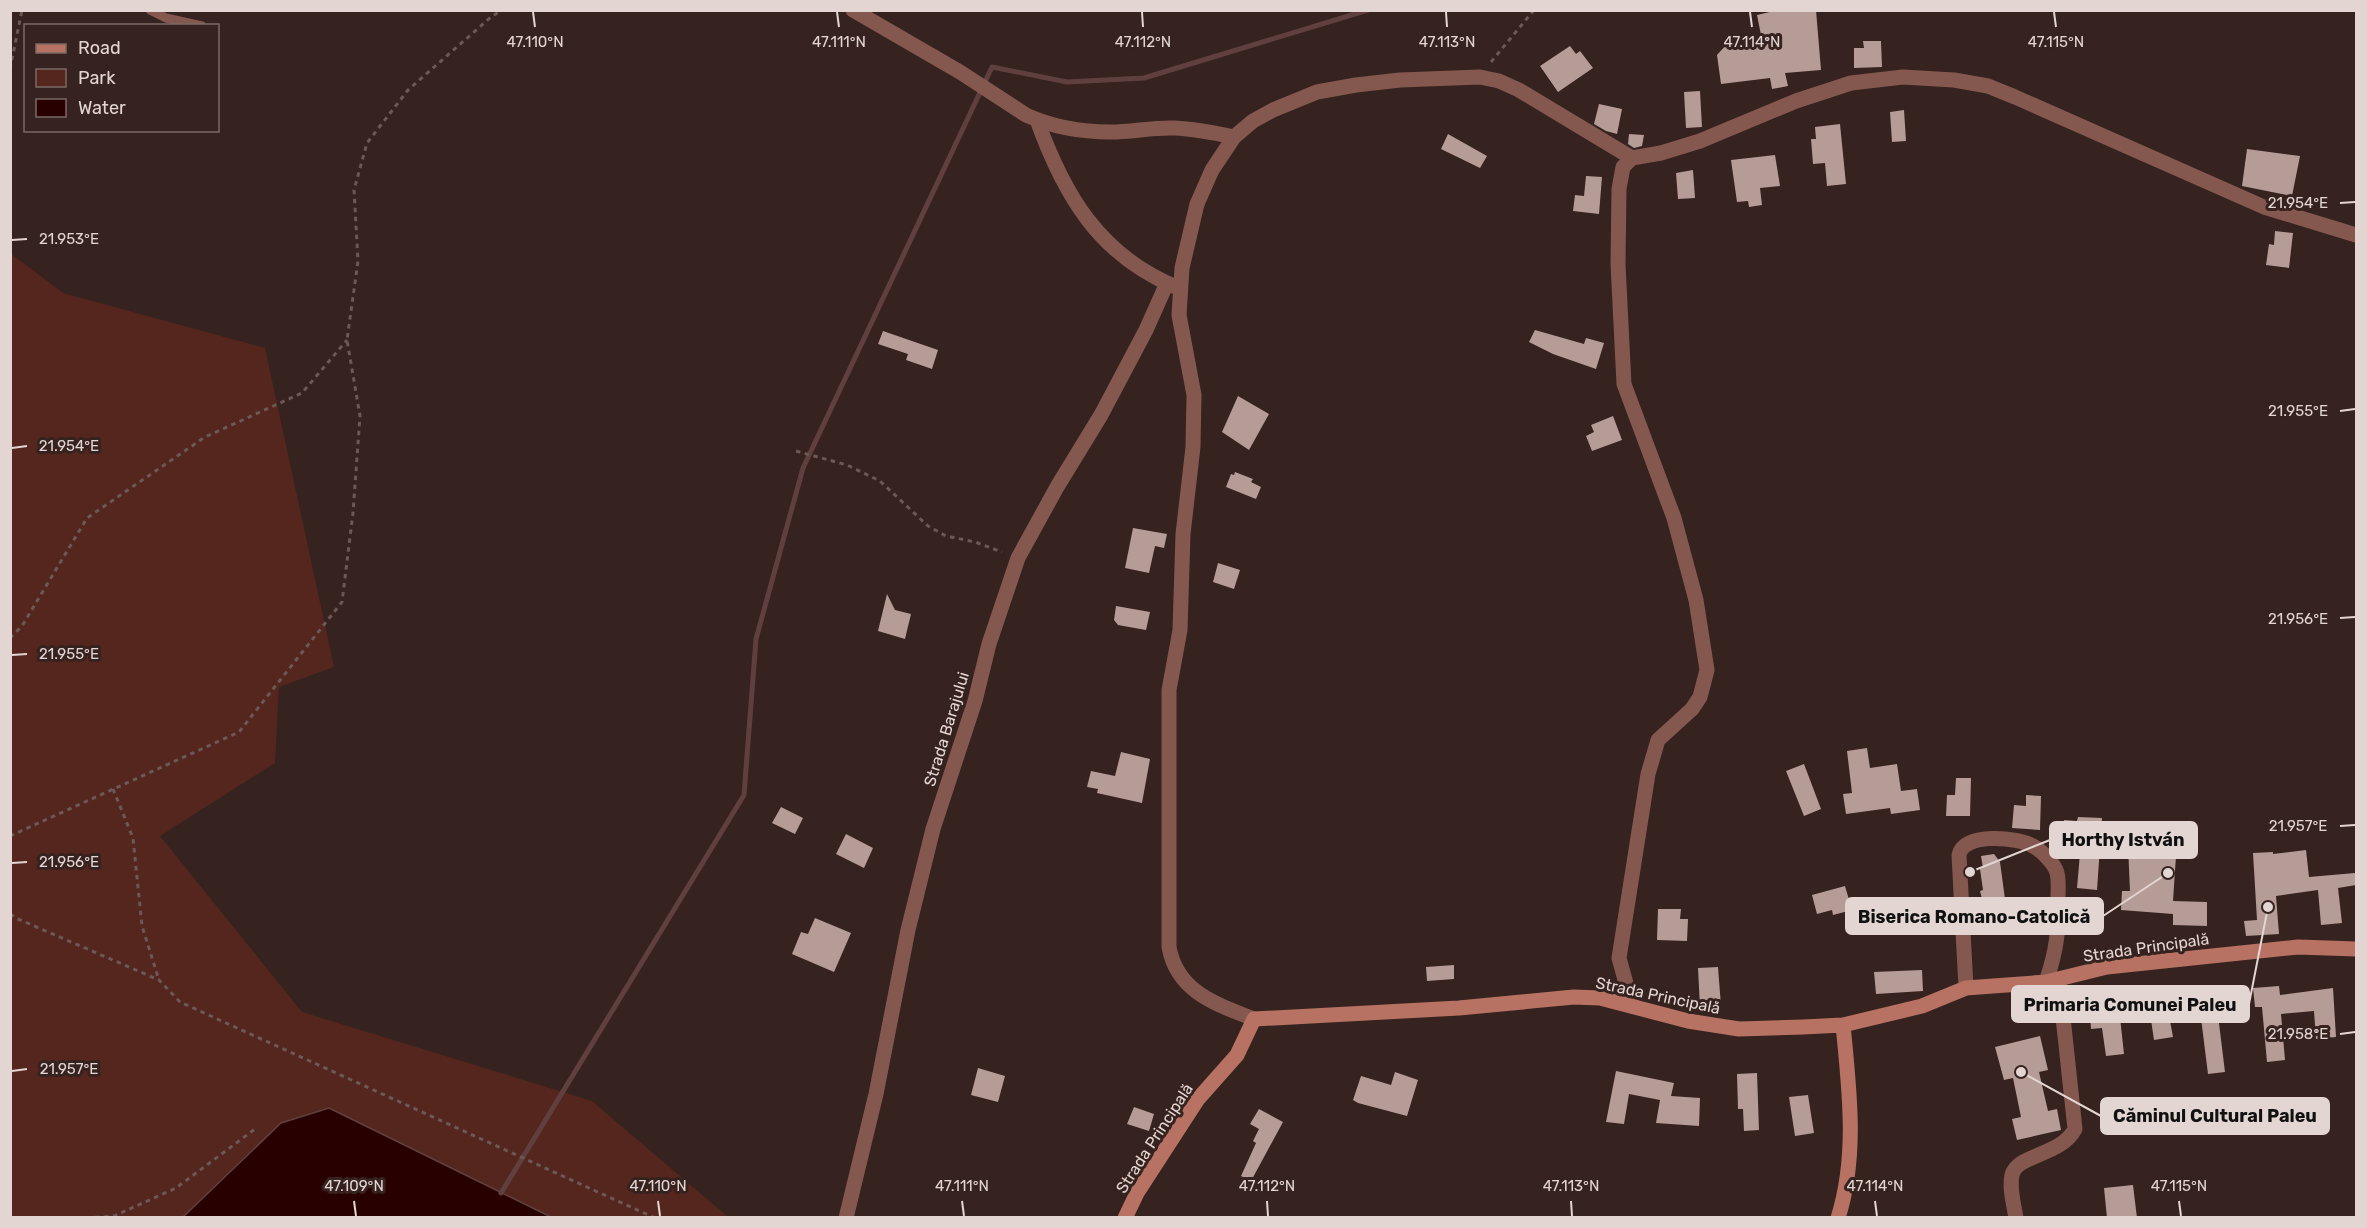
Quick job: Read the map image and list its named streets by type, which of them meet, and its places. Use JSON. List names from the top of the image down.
{
  "streets": {
    "main road": ["Strada Principală"],
    "street": ["Strada Barajului"]
  },
  "places": [
    "Horthy István",
    "Biserica Romano-Catolică",
    "Primaria Comunei Paleu",
    "Căminul Cultural Paleu"
  ],
  "legend": ["Road", "Park", "Water"],
  "coordinates": [
    "47.110°N",
    "47.111°N",
    "47.112°N",
    "47.113°N",
    "47.114°N",
    "47.115°N",
    "21.954°E",
    "21.953°E",
    "21.955°E",
    "21.956°E",
    "21.957°E",
    "21.958°E",
    "47.109°N"
  ]
}
